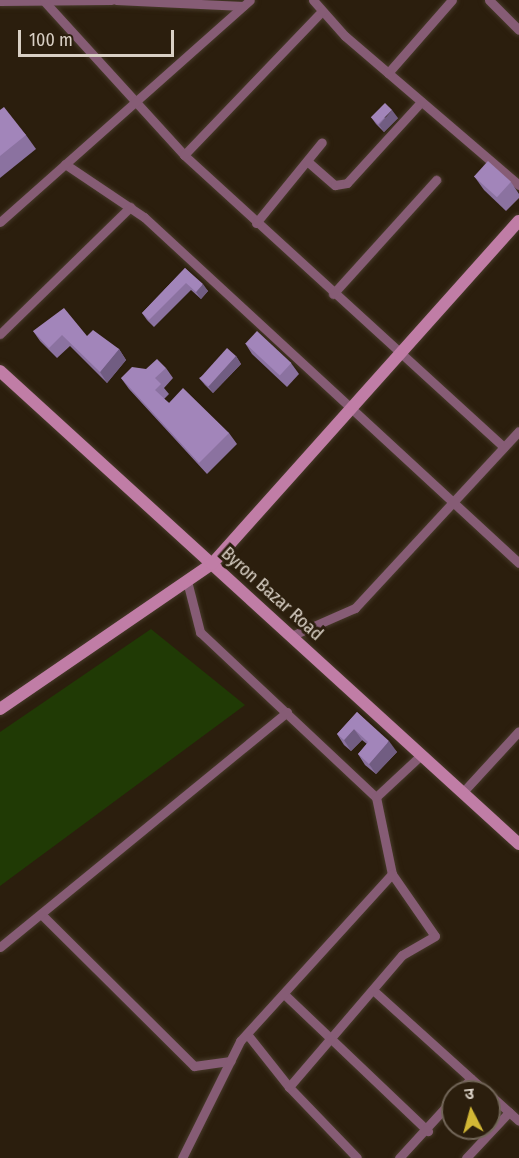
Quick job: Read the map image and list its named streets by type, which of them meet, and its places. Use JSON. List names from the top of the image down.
{
  "streets": {
    "street": ["Byron Bazar Road"]
  },
  "scale_bar": "100 m",
  "north": "top"
}
